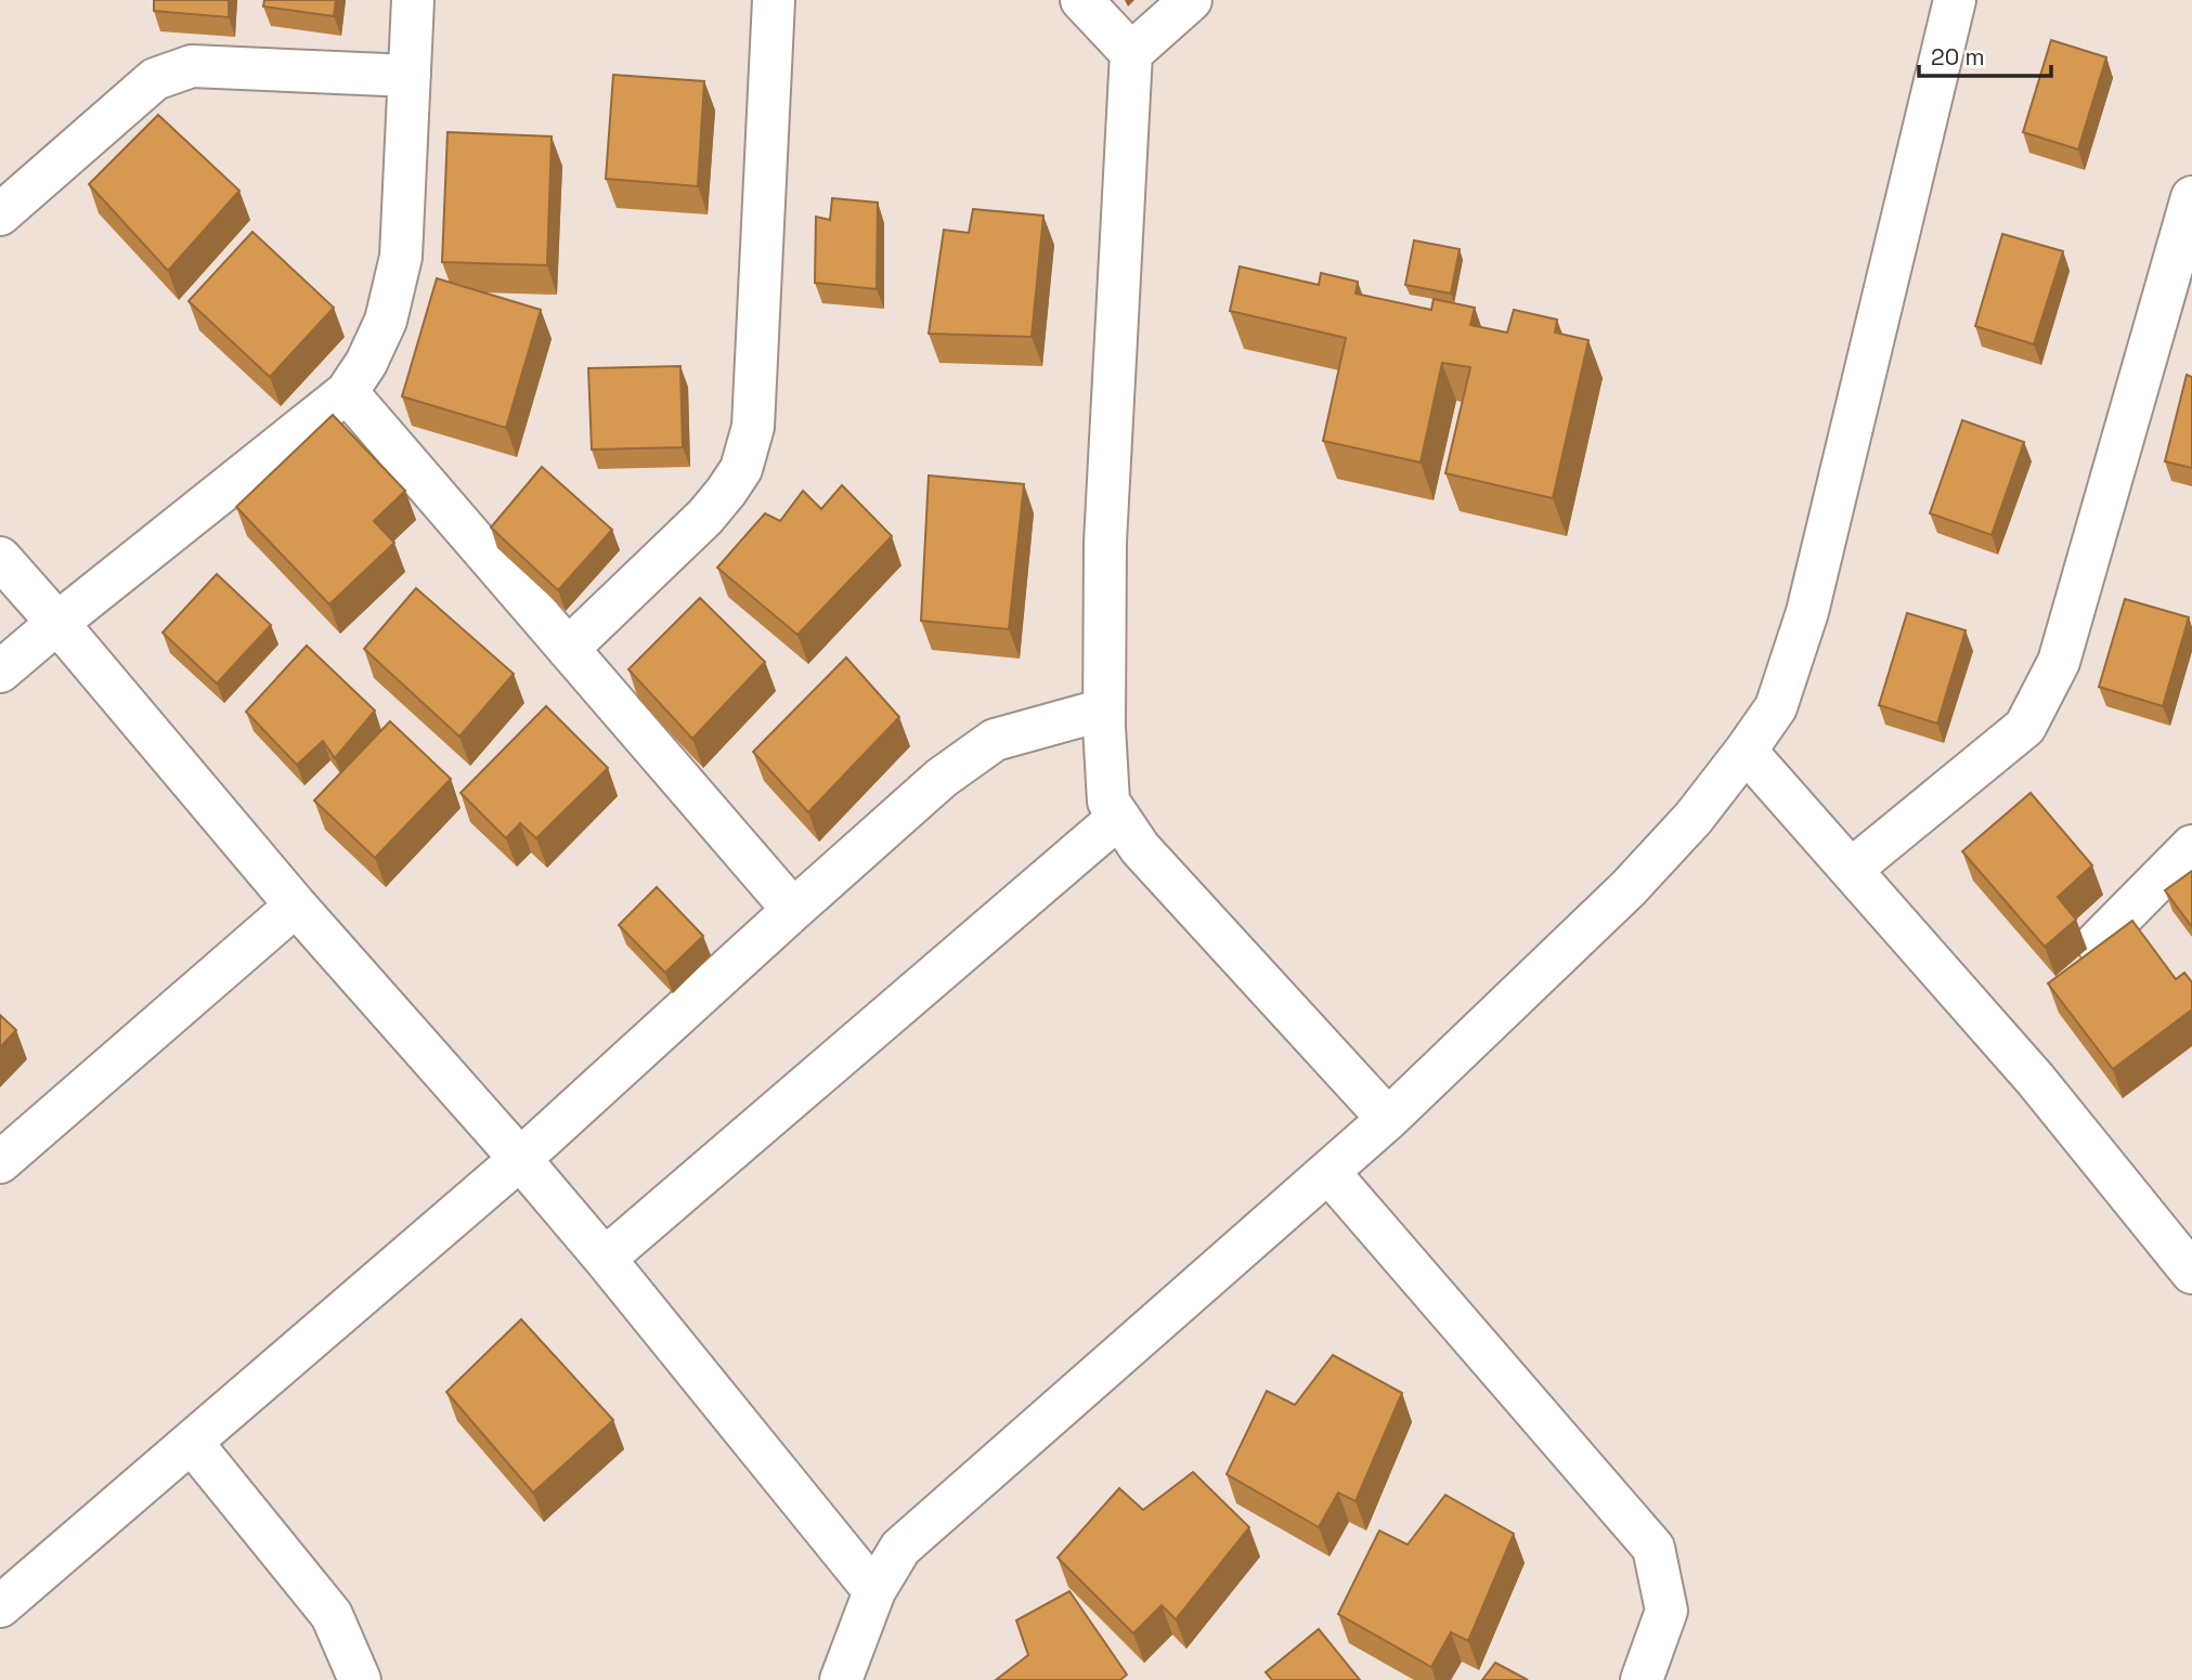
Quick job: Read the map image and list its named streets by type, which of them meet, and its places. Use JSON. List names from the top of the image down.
{
  "scale_bar": "20 m"
}
